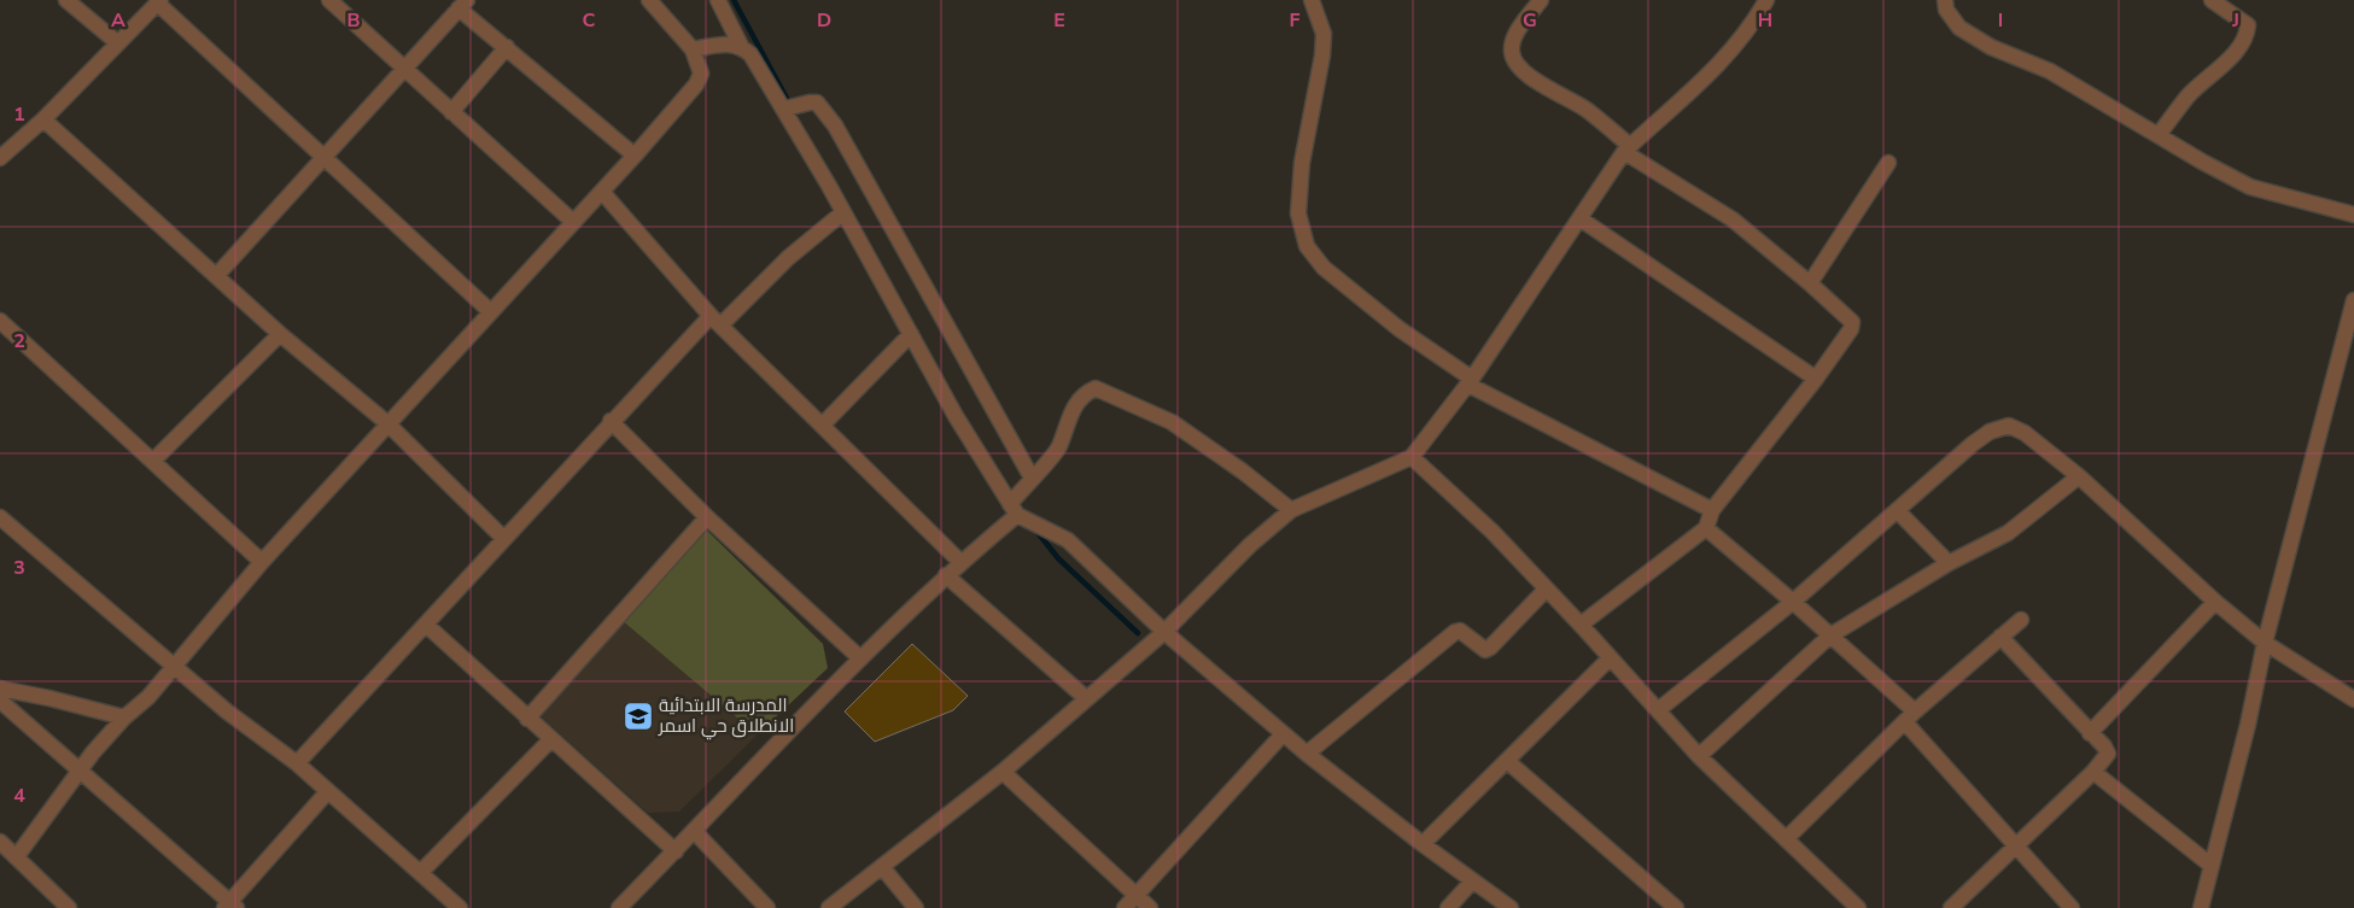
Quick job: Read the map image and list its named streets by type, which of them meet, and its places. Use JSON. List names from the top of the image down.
{
  "places": {
    "school or university": ["المدرسة الابتدائية الانطلاق حي اسمر"]
  },
  "grid": {
    "columns": [
      "A",
      "B",
      "C",
      "D",
      "E",
      "F",
      "G",
      "H",
      "I",
      "J"
    ],
    "rows": [
      "1",
      "2",
      "3",
      "4"
    ]
  }
}
